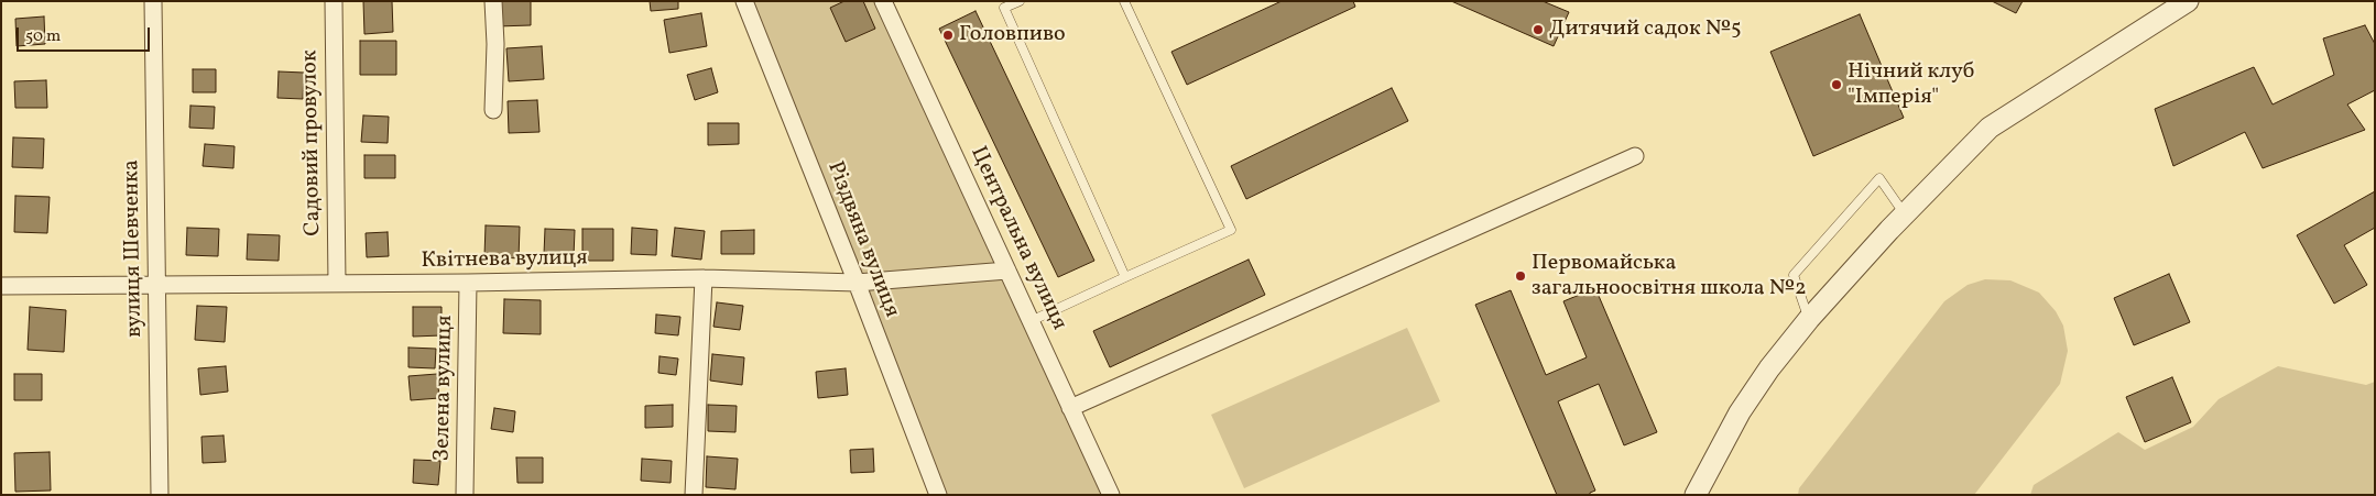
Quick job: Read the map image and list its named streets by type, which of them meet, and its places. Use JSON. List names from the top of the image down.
{
  "streets": {
    "street": [
      "Садовий провулок",
      "Центральна вулиця",
      "Різдвяна вулиця",
      "вулиця Шевченка",
      "Квітнева вулиця",
      "Зелена вулиця"
    ]
  },
  "crossings": [
    ["Садовий провулок", "Квітнева вулиця"],
    ["Центральна вулиця", "Квітнева вулиця"],
    ["Різдвяна вулиця", "Квітнева вулиця"],
    ["вулиця Шевченка", "Квітнева вулиця"],
    ["Квітнева вулиця", "Зелена вулиця"]
  ],
  "places": [
    "Дитячий садок №5",
    "Головпиво",
    "Нічний клуб \"Імперія\"",
    "Первомайська загальноосвітня школа №2"
  ],
  "scale_bar": "50 m"
}
